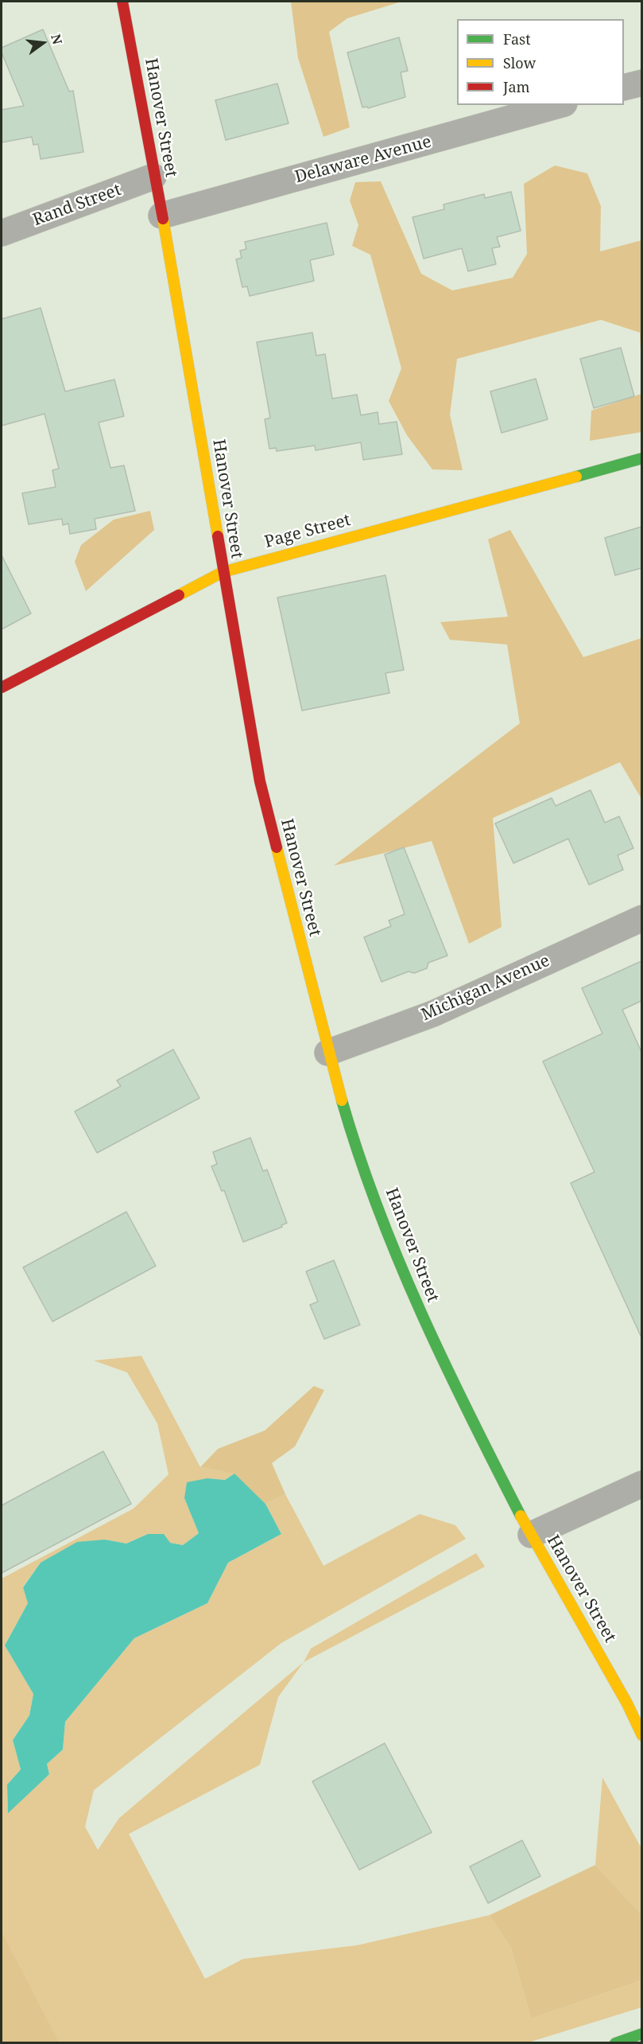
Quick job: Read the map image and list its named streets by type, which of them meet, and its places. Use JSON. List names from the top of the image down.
{
  "streets": {
    "main road": ["Hanover Street", "Page Street"],
    "street": ["Delaware Avenue", "Rand Street", "Michigan Avenue"]
  },
  "crossings": [
    ["Hanover Street", "Delaware Avenue"],
    ["Hanover Street", "Rand Street"],
    ["Hanover Street", "Page Street"],
    ["Hanover Street", "Michigan Avenue"]
  ],
  "legend": ["Fast", "Slow", "Jam"],
  "north": "right"
}
